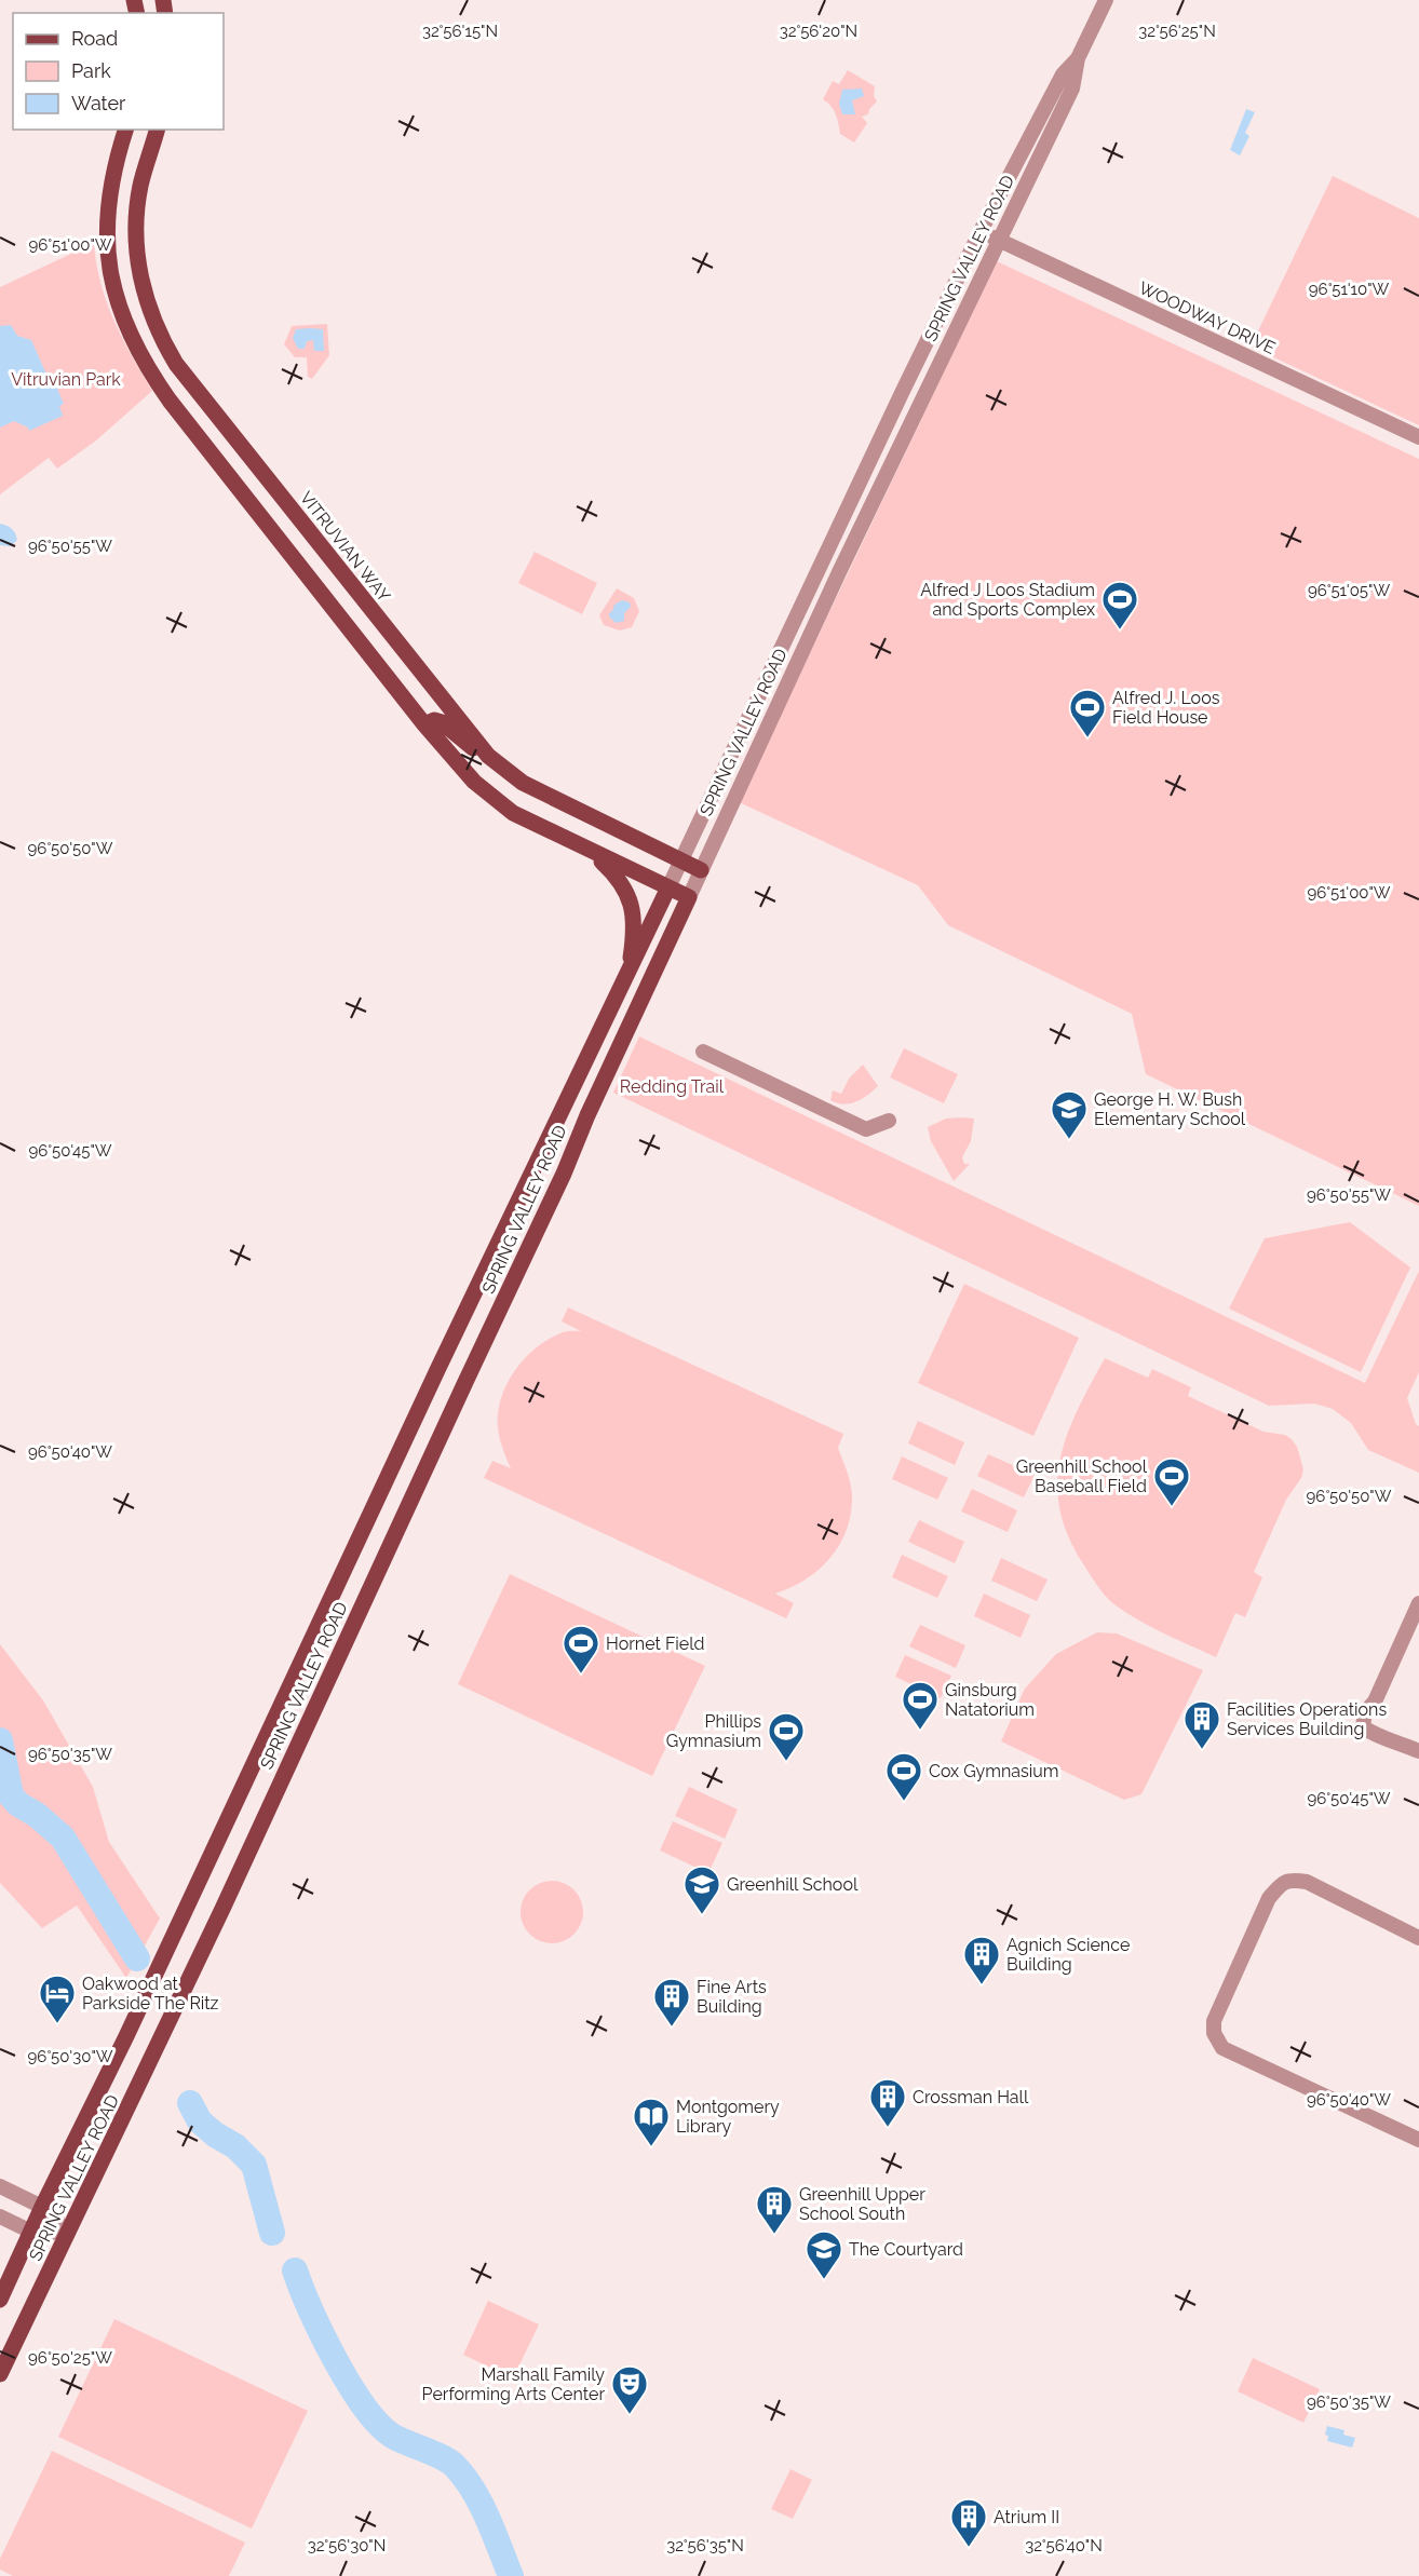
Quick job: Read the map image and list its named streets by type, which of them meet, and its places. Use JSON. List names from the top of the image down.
{
  "streets": {
    "main road": ["SPRING VALLEY ROAD", "VITRUVIAN WAY"],
    "street": ["WOODWAY DRIVE"]
  },
  "crossings": [
    ["SPRING VALLEY ROAD", "WOODWAY DRIVE"],
    ["SPRING VALLEY ROAD", "VITRUVIAN WAY"]
  ],
  "parks": ["Vitruvian Park", "Redding Trail"],
  "places": {
    "sports": [
      "Alfred J Loos Stadium and Sports Complex",
      "Alfred J. Loos Field House",
      "Greenhill School Baseball Field",
      "Hornet Field",
      "Ginsburg Natatorium",
      "Phillips Gymnasium",
      "Cox Gymnasium"
    ],
    "school or university": ["George H. W. Bush Elementary School", "Greenhill School", "The Courtyard"],
    "building": [
      "Facilities Operations Services Building",
      "Agnich Science Building",
      "Fine Arts Building",
      "Crossman Hall",
      "Greenhill Upper School South",
      "Atrium II"
    ],
    "hotel": ["Oakwood at Parkside The Ritz"],
    "library": ["Montgomery Library"],
    "theatre": ["Marshall Family Performing Arts Center"]
  },
  "legend": ["Road", "Park", "Water"],
  "coordinates": [
    "32°56'15\"N",
    "32°56'20\"N",
    "32°56'25\"N",
    "96°51'00\"W",
    "96°51'10\"W",
    "96°50'55\"W",
    "96°51'05\"W",
    "96°50'50\"W",
    "96°50'45\"W",
    "96°50'40\"W",
    "96°50'35\"W",
    "96°50'30\"W",
    "96°50'25\"W",
    "32°56'30\"N",
    "32°56'35\"N",
    "32°56'40\"N"
  ]
}
